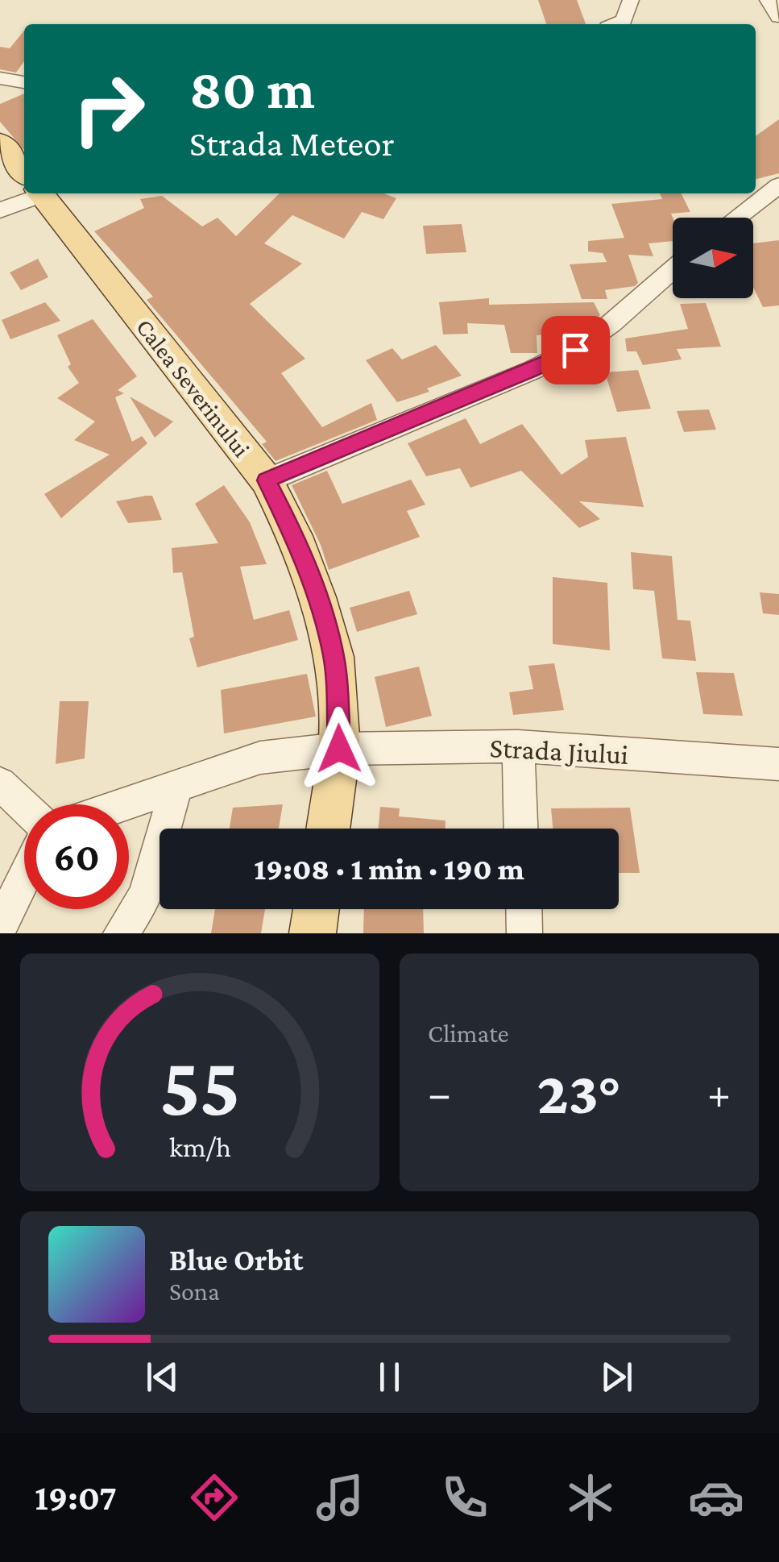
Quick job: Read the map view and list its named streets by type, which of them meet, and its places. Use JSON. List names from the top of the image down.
{
  "streets": {
    "main road": ["Calea Severinului"],
    "street": ["Strada Jiului"]
  },
  "crossings": [
    ["Calea Severinului", "Strada Jiului"]
  ],
  "north": "right",
  "page": {
    "turn": ["80 m", "Strada Meteor"],
    "limit": "60",
    "trip": "19:08 · 1 min · 190 m",
    "tile": "Climate",
    "heat": ["−", "23°", "+"],
    "song": ["Blue Orbit", "Sona"],
    "tabs": "19:07",
    "gauge": ["55", "km/h"]
  }
}
